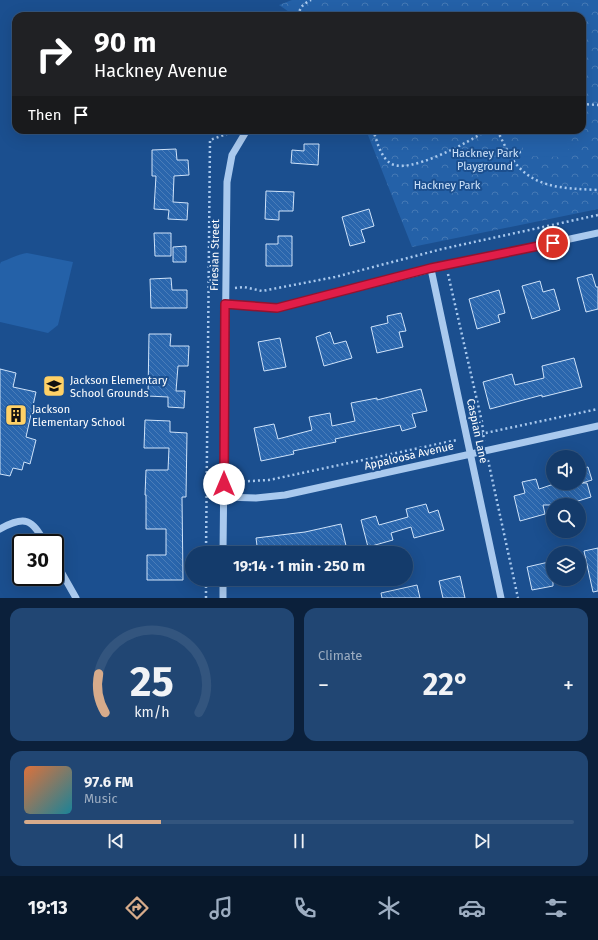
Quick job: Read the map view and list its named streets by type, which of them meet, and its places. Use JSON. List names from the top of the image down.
{
  "streets": {
    "street": ["Friesian Street", "Caspian Lane", "Appaloosa Avenue"]
  },
  "crossings": [
    ["Friesian Street", "Appaloosa Avenue"],
    ["Caspian Lane", "Appaloosa Avenue"]
  ],
  "parks": ["Hackney Park Playground", "Hackney Park"],
  "places": {
    "school or university": ["Jackson Elementary School Grounds"],
    "building": ["Jackson Elementary School"]
  },
  "page": {
    "turn": ["90 m", "Hackney Avenue"],
    "then": "Then",
    "limit": "30",
    "trip": "19:14 · 1 min · 250 m",
    "tile": "Climate",
    "heat": ["−", "22°", "+"],
    "song": ["97.6 FM", "Music"],
    "tabs": "19:13",
    "gauge": ["25", "km/h"]
  }
}
